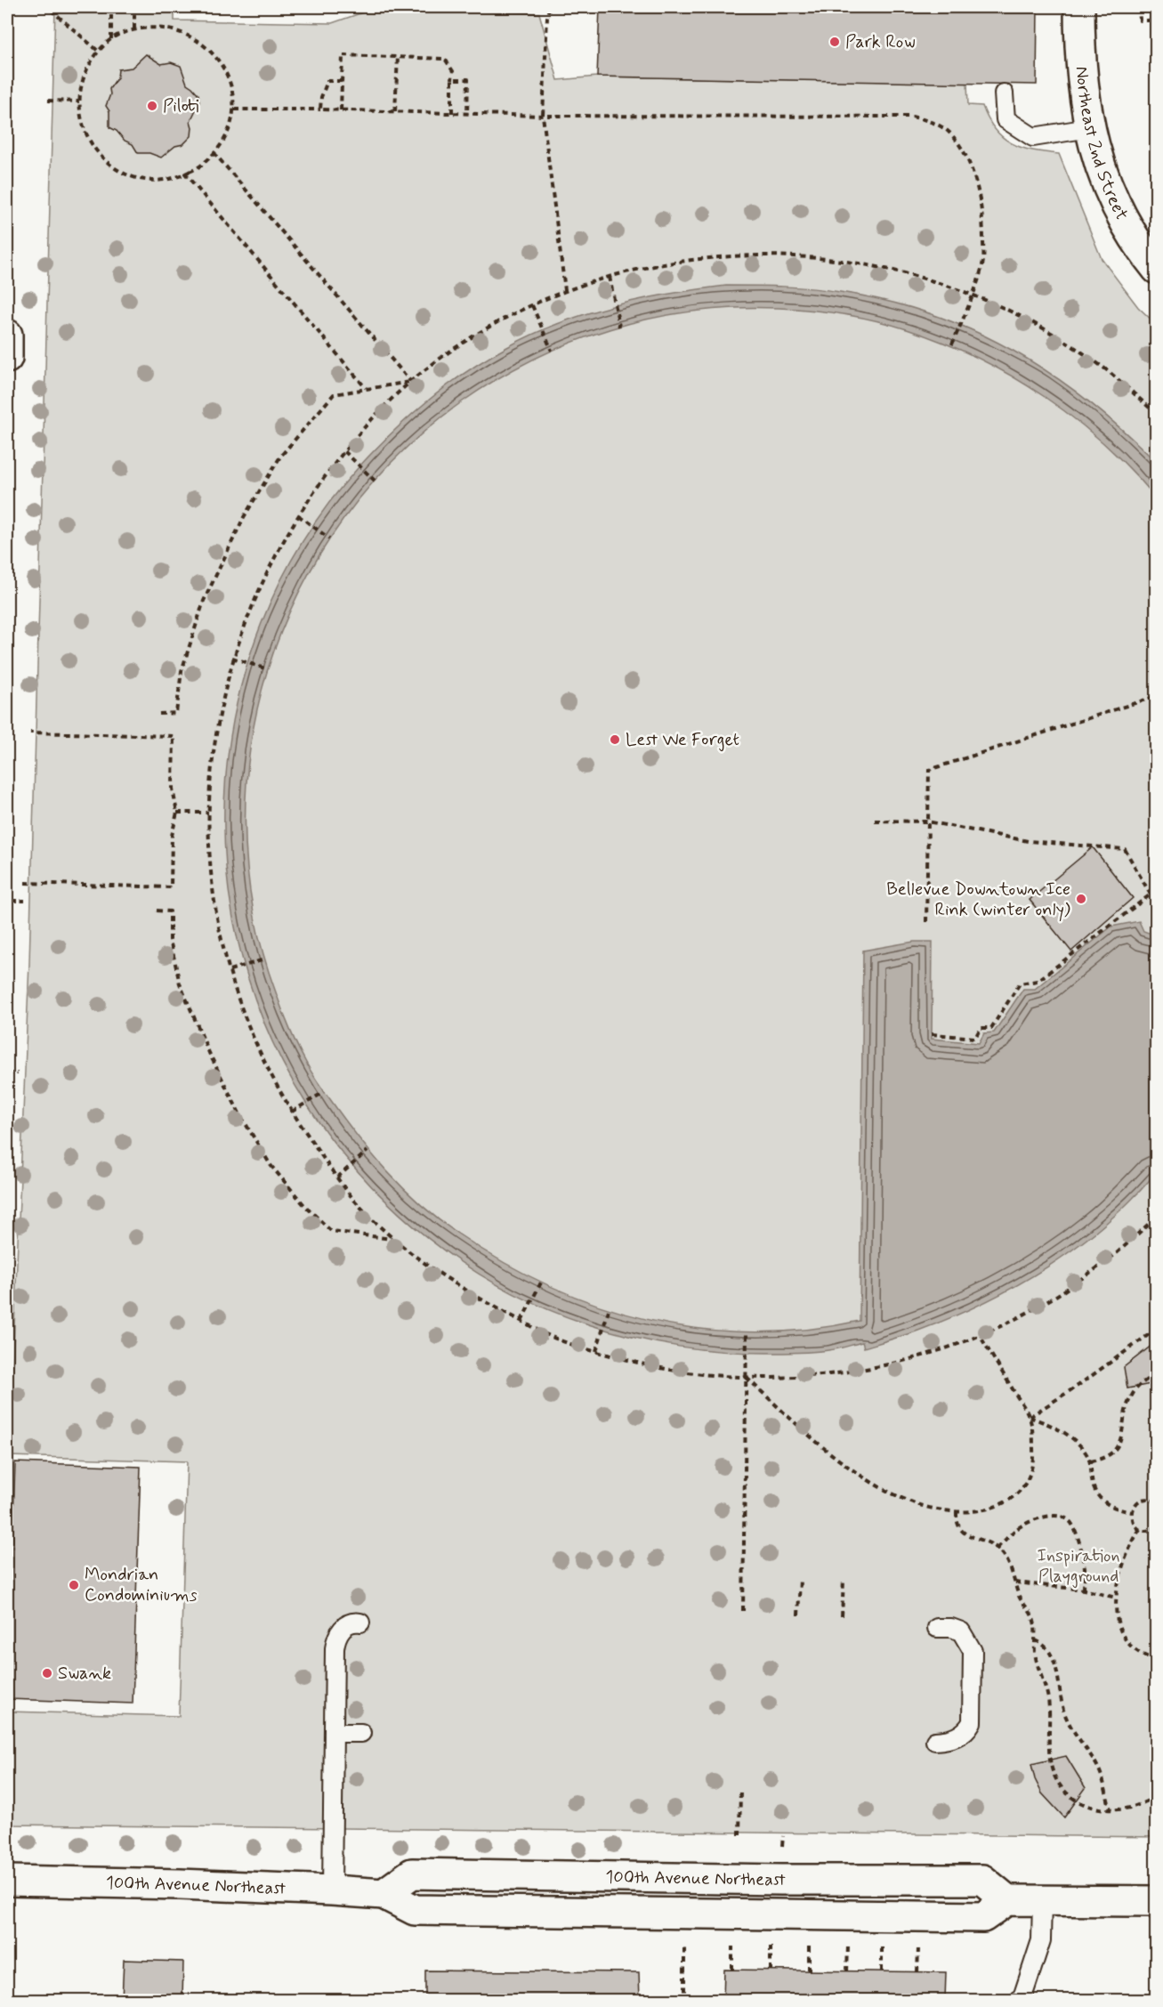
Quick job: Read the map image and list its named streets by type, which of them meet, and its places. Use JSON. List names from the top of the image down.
{
  "streets": {
    "main road": ["Northeast 2nd Street", "100th Avenue Northeast"]
  },
  "parks": ["Inspiration Playground"],
  "places": [
    "Park Row",
    "Piloti",
    "Lest We Forget",
    "Bellevue Downtown Ice Rink (winter only)",
    "Mondrian Condominiums",
    "Swank"
  ]
}
